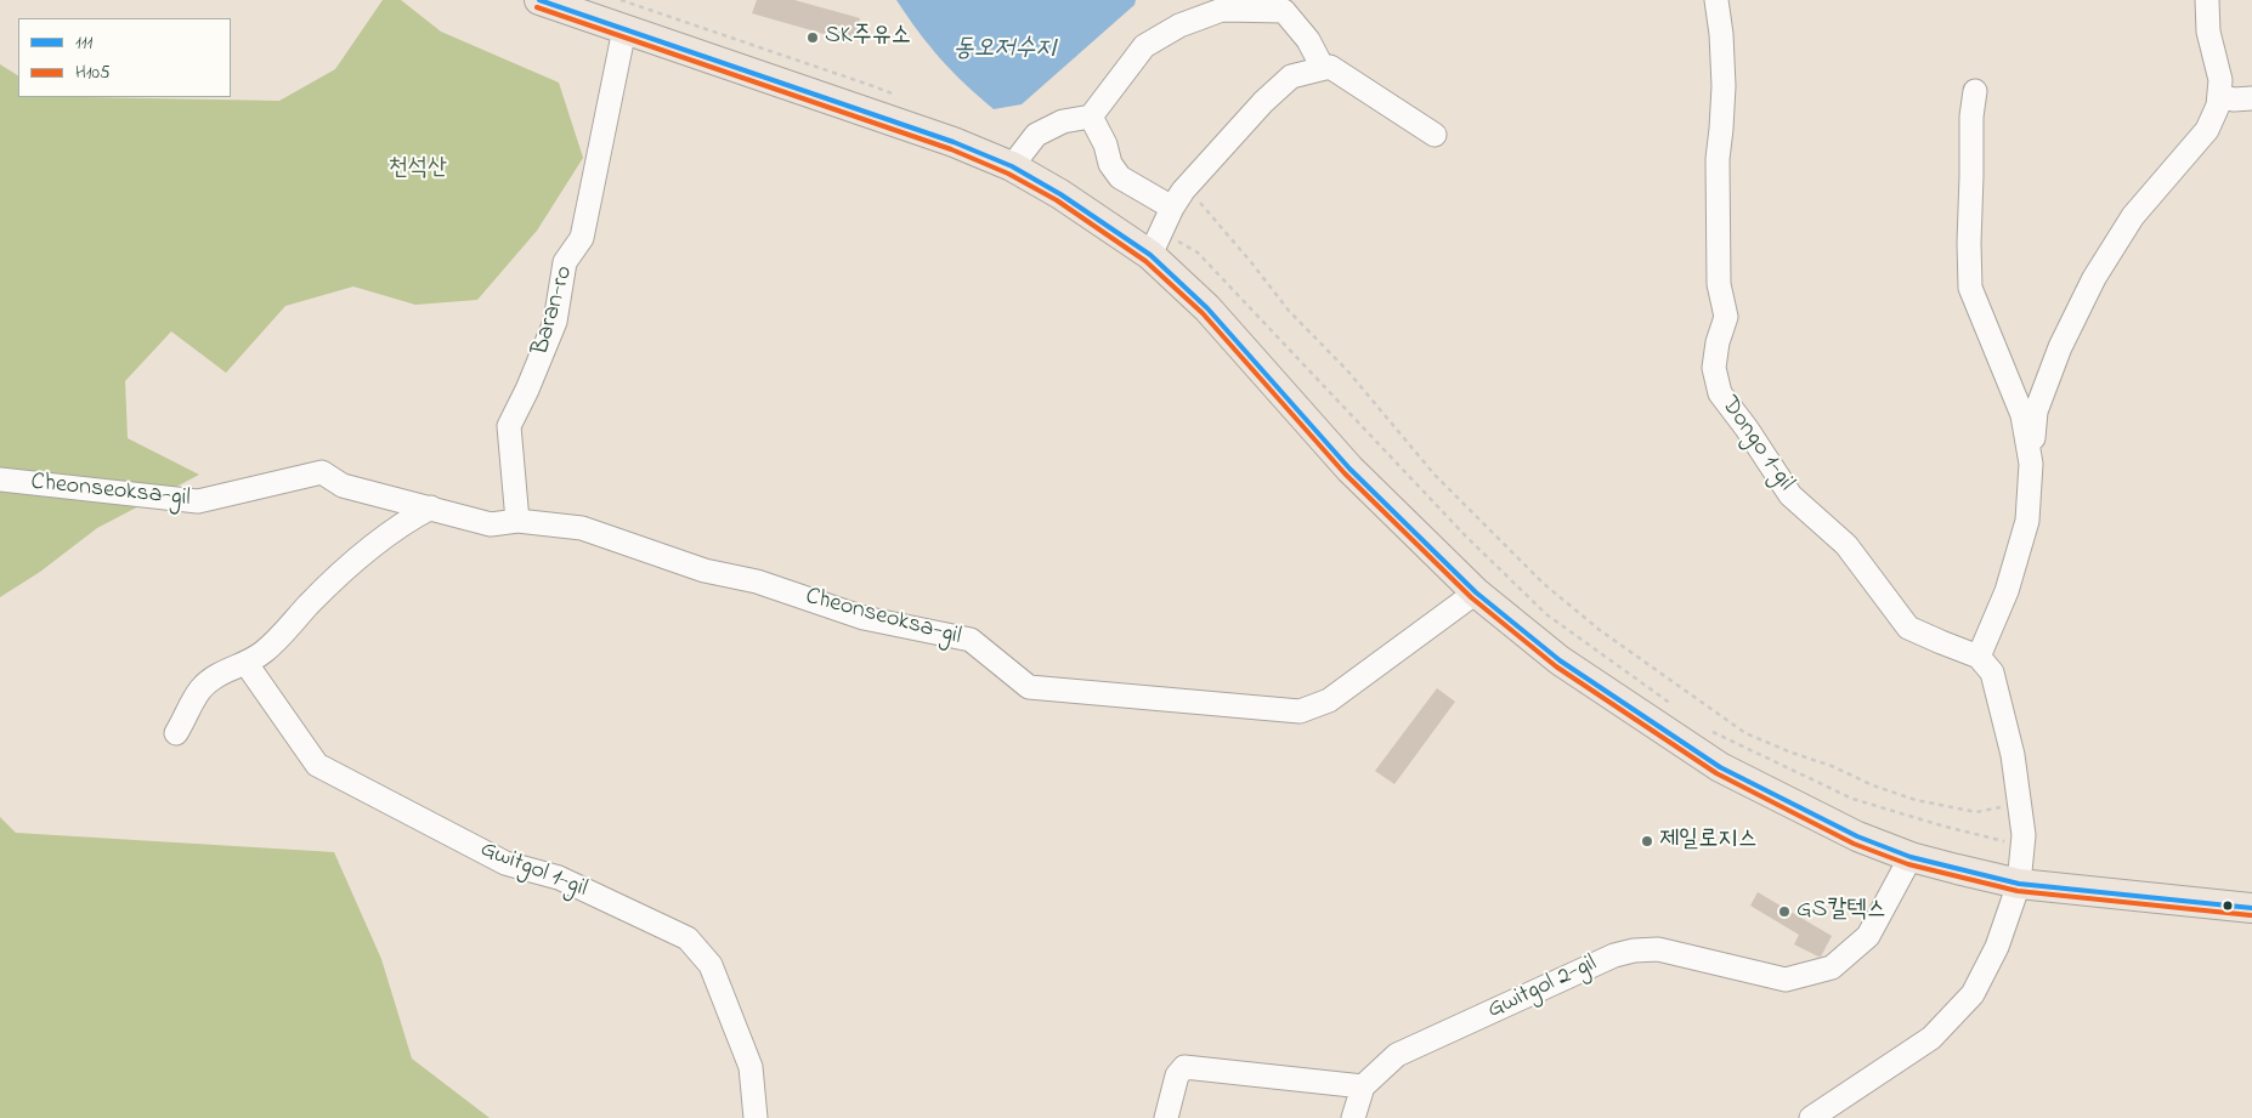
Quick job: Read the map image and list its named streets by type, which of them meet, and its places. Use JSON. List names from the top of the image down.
{
  "streets": {
    "street": [
      "Baran-ro",
      "Dongo 1-gil",
      "Cheonseoksa-gil",
      "Gwitgol 1-gil",
      "Gwitgol 2-gil"
    ]
  },
  "crossings": [
    ["Baran-ro", "Cheonseoksa-gil"]
  ],
  "water": ["동오저수지"],
  "parks": ["천석산"],
  "places": ["SK주유소", "제일로지스", "GS칼텍스"],
  "lines": ["transit line 111", "transit line H105"],
  "legend": ["111", "H105"]
}
